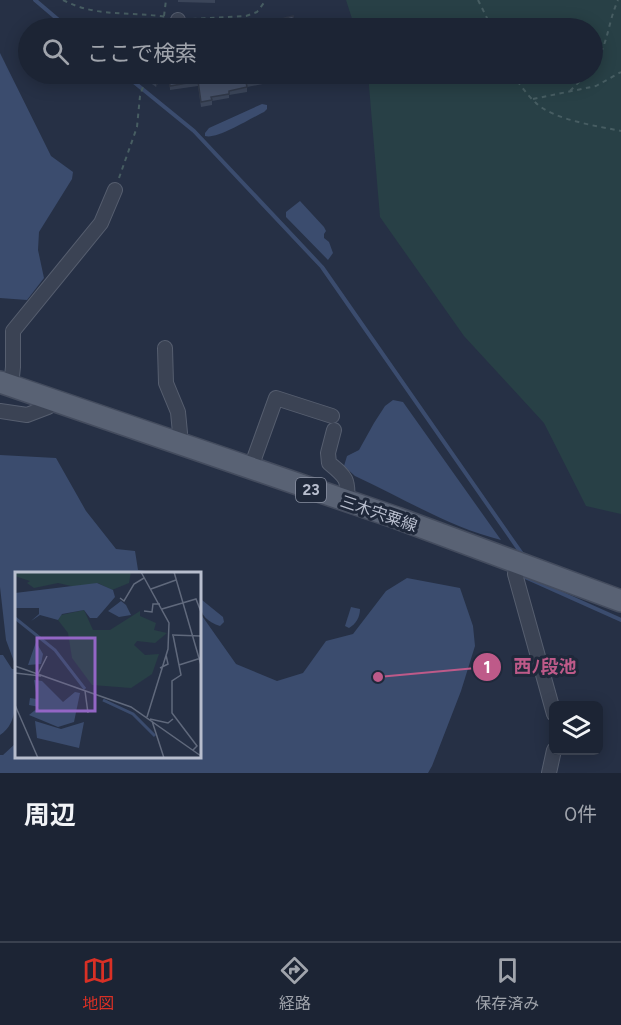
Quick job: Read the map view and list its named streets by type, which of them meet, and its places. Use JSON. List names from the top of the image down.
{
  "streets": {
    "main road": ["23", "三木宍粟線"]
  },
  "places": ["西ﾉ段池"],
  "page": {
    "search": "ここで検索",
    "heading": ["周辺", "0件"],
    "nav": ["地図", "経路", "保存済み"]
  }
}
